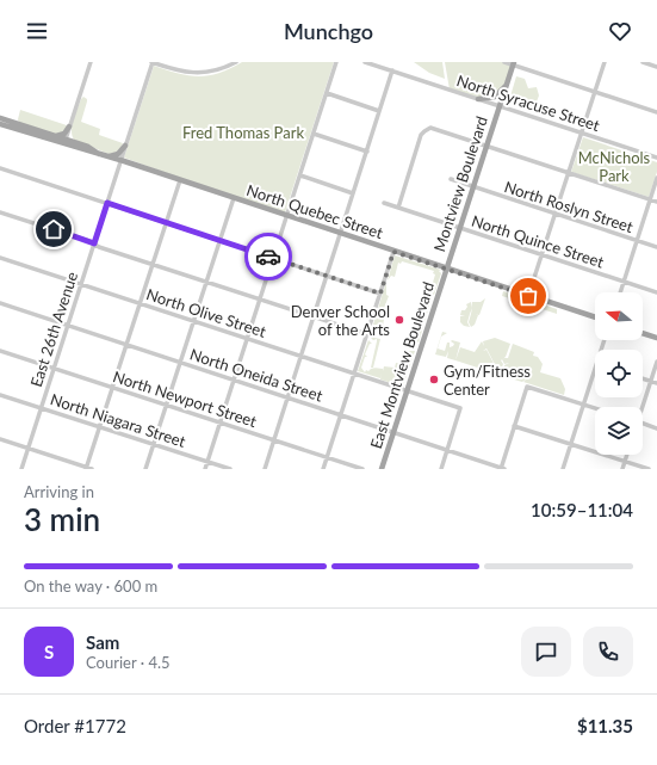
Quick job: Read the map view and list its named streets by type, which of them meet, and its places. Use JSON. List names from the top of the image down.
{
  "streets": {
    "main road": ["Montview Boulevard", "North Quebec Street", "East Montview Boulevard"],
    "street": [
      "North Syracuse Street",
      "North Roslyn Street",
      "North Quince Street",
      "North Olive Street",
      "East 26th Avenue",
      "North Oneida Street",
      "North Newport Street",
      "North Niagara Street"
    ]
  },
  "crossings": [
    ["North Syracuse Street", "Montview Boulevard"],
    ["Montview Boulevard", "North Roslyn Street"],
    ["Montview Boulevard", "North Quebec Street"],
    ["Montview Boulevard", "North Quince Street"],
    ["Montview Boulevard", "East Montview Boulevard"],
    ["North Quebec Street", "East 26th Avenue"],
    ["North Quebec Street", "East Montview Boulevard"],
    ["North Olive Street", "East 26th Avenue"],
    ["North Olive Street", "East Montview Boulevard"],
    ["North Olive Street", "North Oneida Street"],
    ["East 26th Avenue", "North Oneida Street"],
    ["East 26th Avenue", "North Newport Street"],
    ["East 26th Avenue", "North Niagara Street"],
    ["East Montview Boulevard", "North Oneida Street"]
  ],
  "parks": ["Fred Thomas Park", "McNichols Park"],
  "places": ["Denver School of the Arts", "Gym/Fitness Center"],
  "north": "left",
  "page": {
    "header": "Munchgo",
    "heading": ["3 min", "Arriving in", "10:59–11:04"],
    "panel": [
      "Sam",
      "Courier · 4.5",
      "Order #1772",
      "$11.35"
    ],
    "bar": "On the way · 600 m",
    "round": "S"
  }
}
